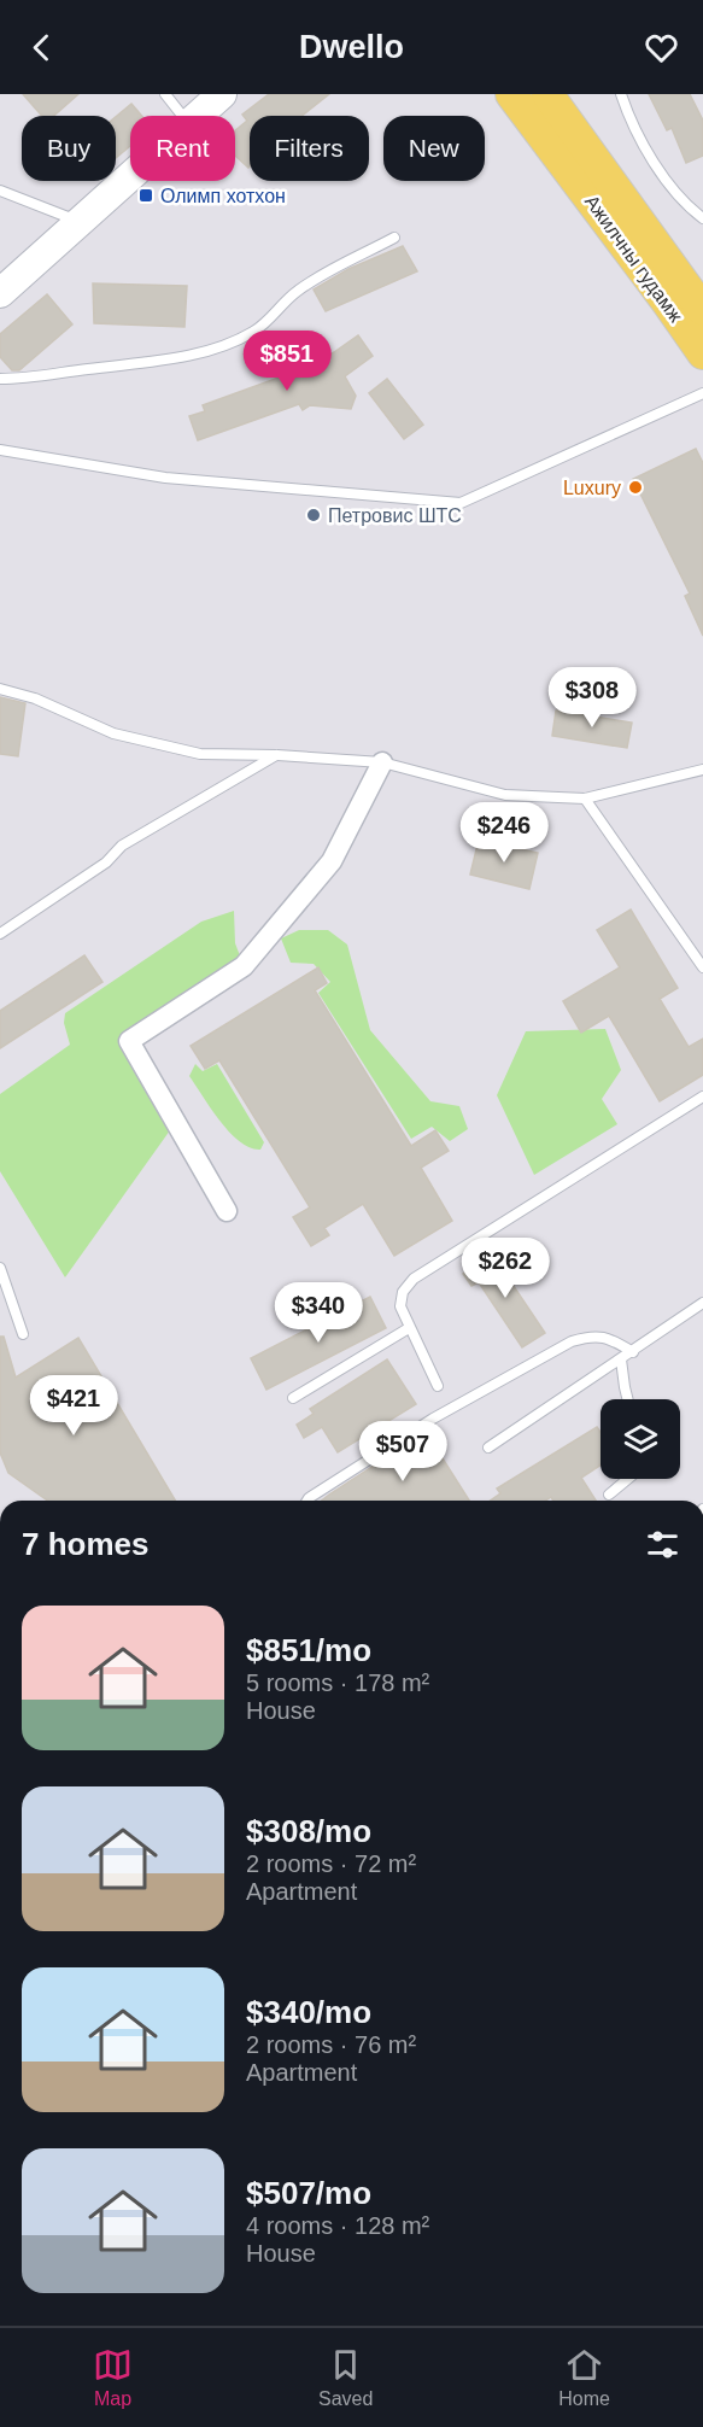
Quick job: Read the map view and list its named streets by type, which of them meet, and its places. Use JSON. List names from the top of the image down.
{
  "streets": {
    "main road": ["Ажилчны гудамж"]
  },
  "places": {
    "transit": ["Олимп хотхон"],
    "other": ["Luxury", "Петровис ШТС"]
  },
  "page": {
    "header": "Dwello",
    "chip": [
      "Buy",
      "Rent",
      "Filters",
      "New"
    ],
    "price": [
      "$851",
      "$308",
      "$246",
      "$262",
      "$340",
      "$421",
      "$507"
    ],
    "heading": "7 homes",
    "list": [
      {
        "name": "$851/mo",
        "note": "5 rooms · 178 m² · House"
      },
      {
        "name": "$308/mo",
        "note": "2 rooms · 72 m² · Apartment"
      },
      {
        "name": "$340/mo",
        "note": "2 rooms · 76 m² · Apartment"
      },
      {
        "name": "$507/mo",
        "note": "4 rooms · 128 m² · House"
      }
    ],
    "tabs": ["Map", "Saved", "Home"]
  }
}
